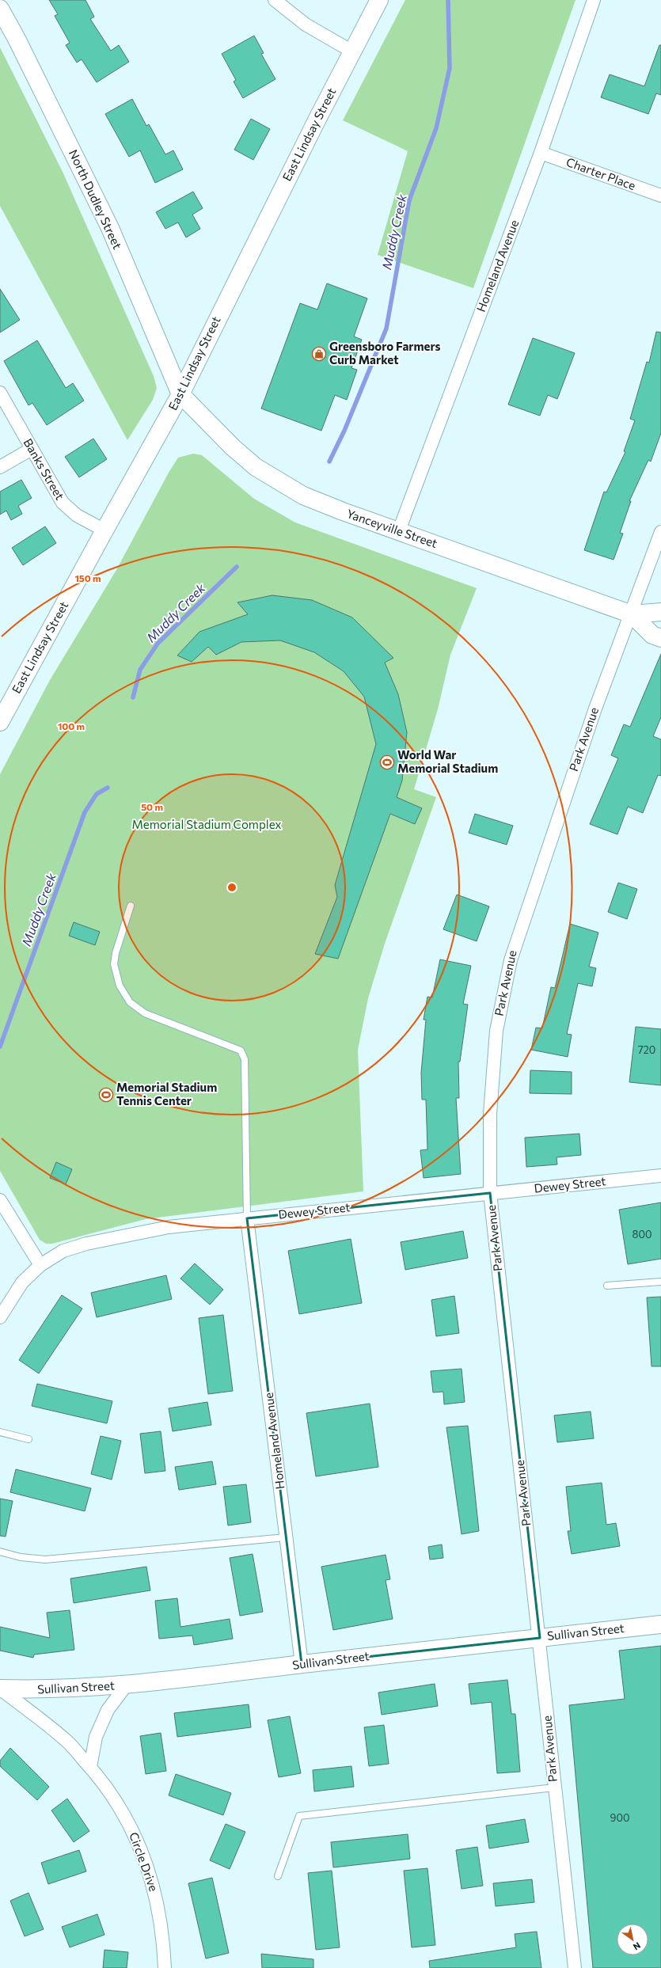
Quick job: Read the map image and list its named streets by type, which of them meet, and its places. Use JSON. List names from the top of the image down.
{
  "streets": {
    "street": [
      "East Lindsay Street",
      "Charter Place",
      "North Dudley Street",
      "Homeland Avenue",
      "Banks Street",
      "Yanceyville Street",
      "Park Avenue",
      "Dewey Street",
      "Sullivan Street",
      "Circle Drive"
    ]
  },
  "crossings": [
    ["East Lindsay Street", "North Dudley Street"],
    ["East Lindsay Street", "Banks Street"],
    ["East Lindsay Street", "Yanceyville Street"],
    ["Charter Place", "Homeland Avenue"],
    ["North Dudley Street", "Yanceyville Street"],
    ["Homeland Avenue", "Yanceyville Street"],
    ["Homeland Avenue", "Dewey Street"],
    ["Homeland Avenue", "Sullivan Street"],
    ["Yanceyville Street", "Park Avenue"],
    ["Park Avenue", "Dewey Street"],
    ["Park Avenue", "Sullivan Street"],
    ["Sullivan Street", "Circle Drive"]
  ],
  "water": ["Muddy Creek"],
  "parks": ["Memorial Stadium Complex"],
  "places": {
    "shop": ["Greensboro Farmers Curb Market"],
    "sports": ["World War Memorial Stadium", "Memorial Stadium Tennis Center"]
  },
  "house_numbers": ["720", "800", "900"],
  "north": "bottom right",
  "rings": ["150 m", "100 m", "50 m"]
}
